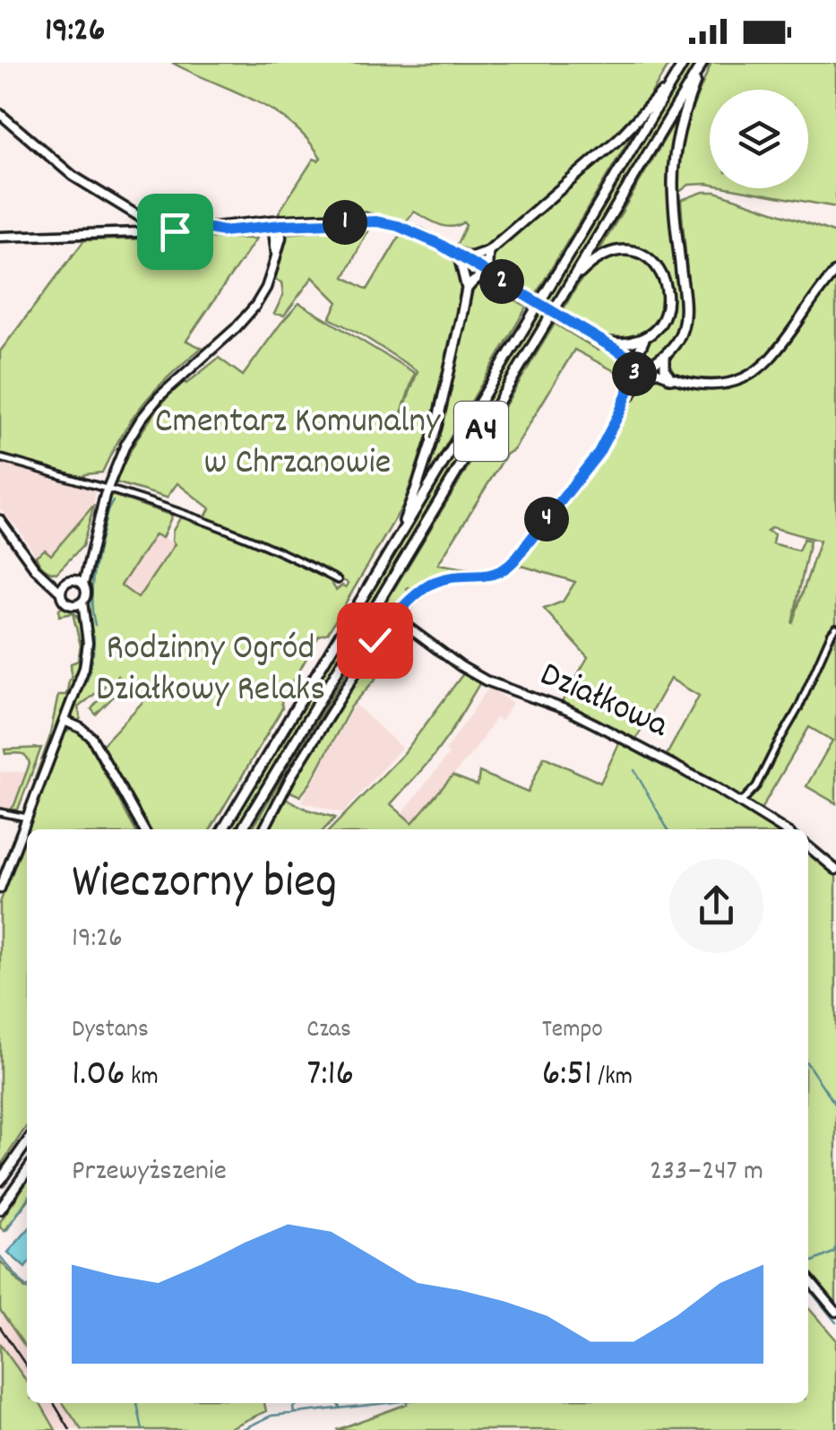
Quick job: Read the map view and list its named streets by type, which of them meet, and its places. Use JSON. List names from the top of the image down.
{
  "streets": {
    "highway": ["A4"],
    "street": ["Działkowa"]
  },
  "parks": ["Cmentarz Komunalny w Chrzanowie", "Rodzinny Ogród Działkowy Relaks"],
  "page": {
    "status": "19:26",
    "pins": [
      "1",
      "2",
      "3",
      "4"
    ],
    "heading": ["Wieczorny bieg", "19:26"],
    "stats": [
      ["Dystans", "1.06 km"],
      ["Czas", "7:16"],
      ["Tempo", "6:51 /km"]
    ],
    "chart": ["Przewyższenie", "233–247 m"]
  }
}
